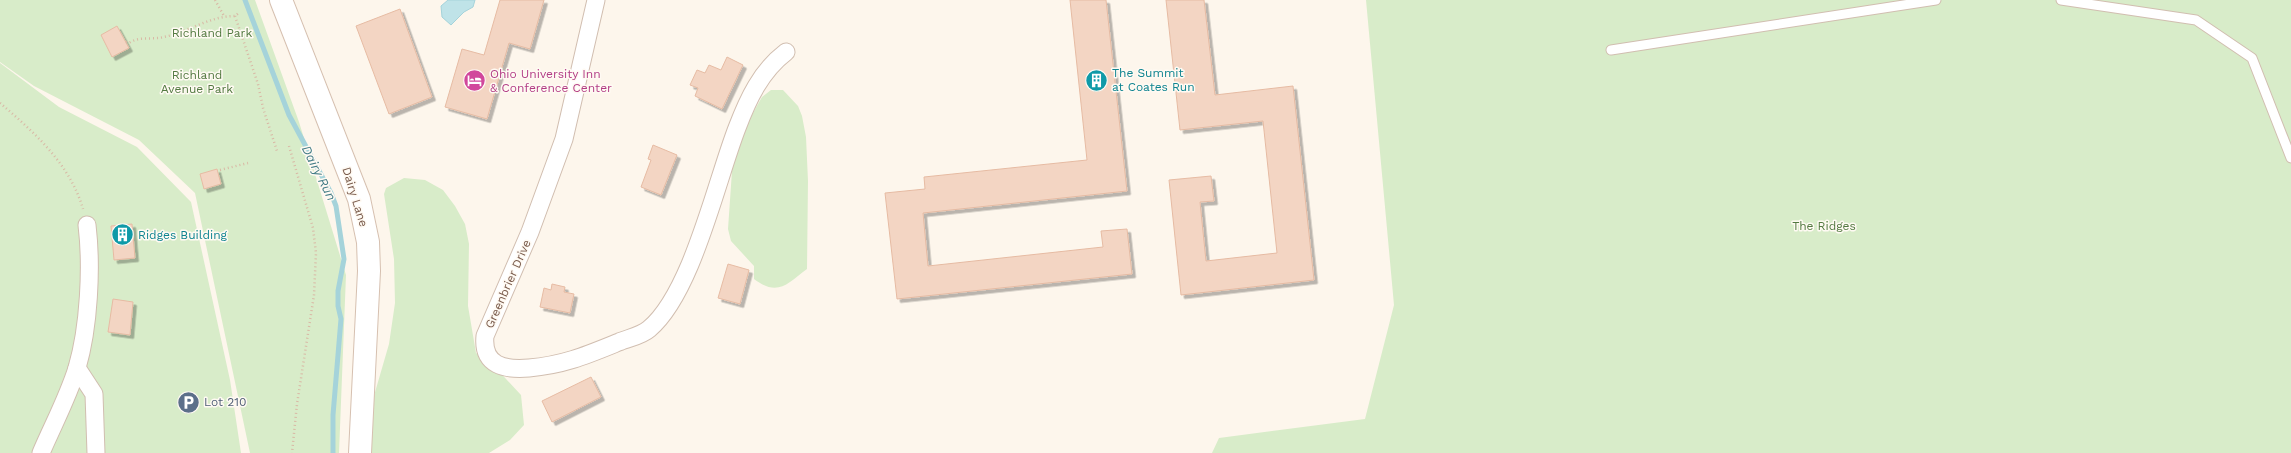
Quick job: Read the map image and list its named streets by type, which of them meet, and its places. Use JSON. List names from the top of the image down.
{
  "streets": {
    "street": ["Dairy Lane", "Greenbrier Drive"]
  },
  "water": ["Dairy Run"],
  "parks": ["Richland Park", "Richland Avenue Park", "The Ridges"],
  "places": {
    "building": ["The Summit at Coates Run", "Ridges Building"],
    "hotel": ["Ohio University Inn & Conference Center"],
    "parking": ["Lot 210"]
  }
}
